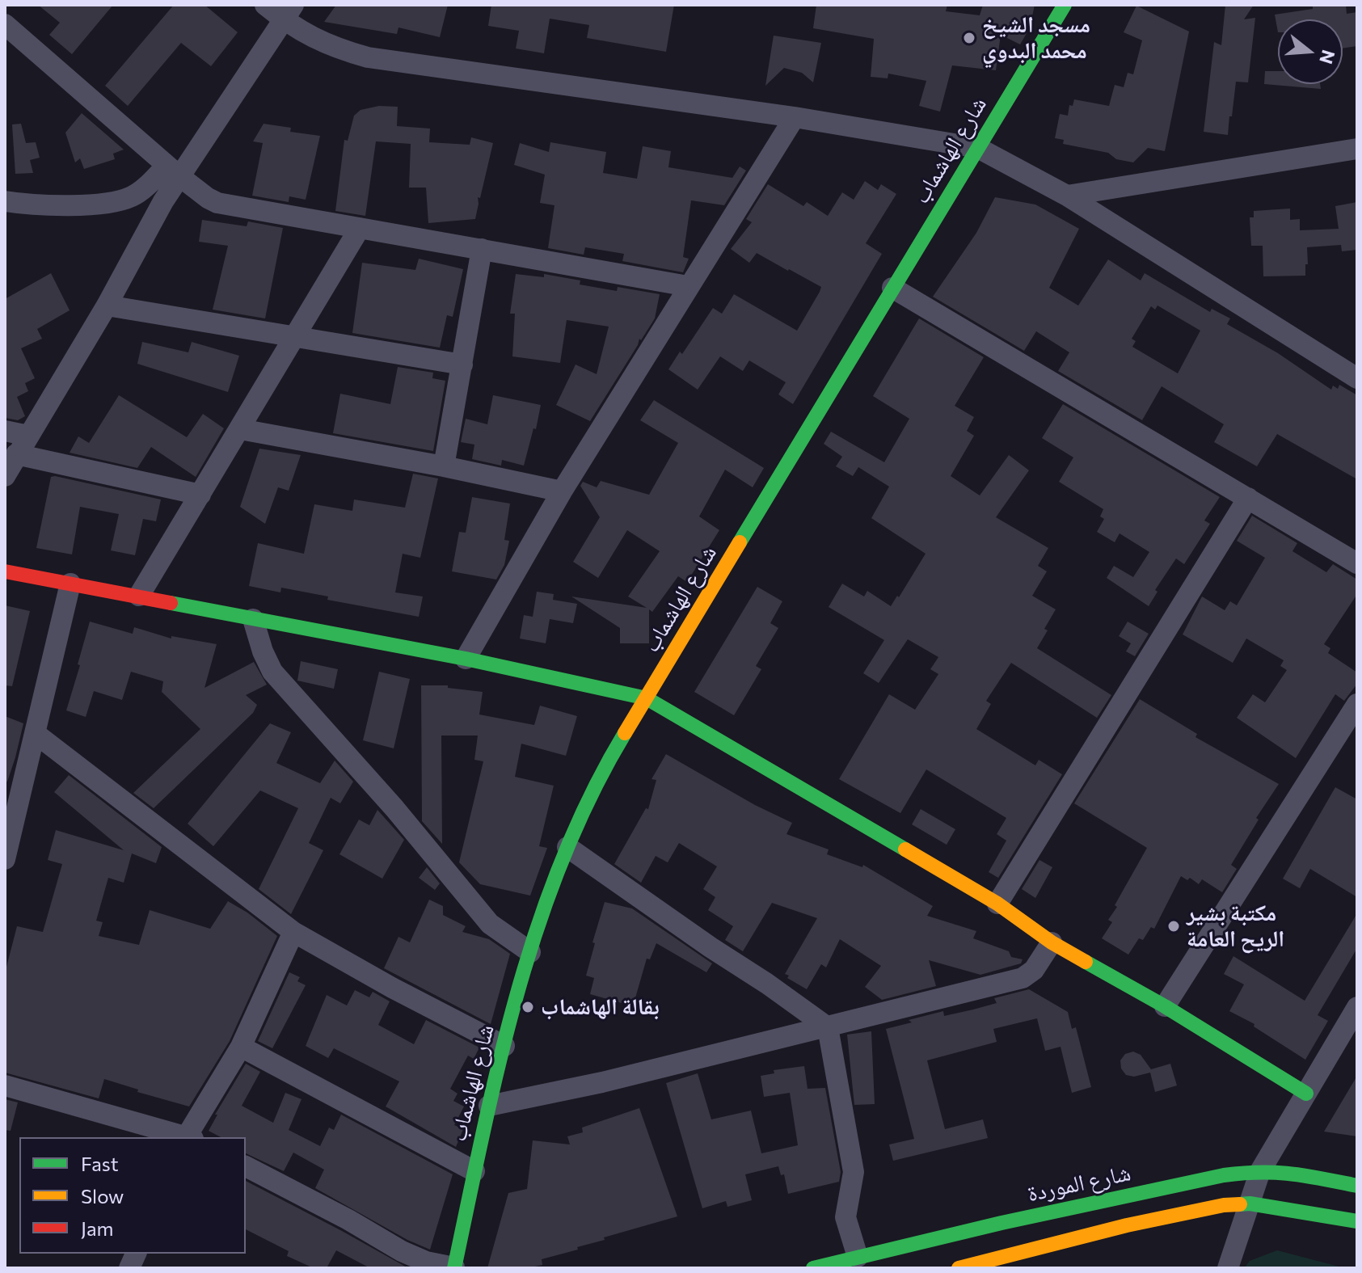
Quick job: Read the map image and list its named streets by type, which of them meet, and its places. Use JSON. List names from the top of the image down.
{
  "streets": {
    "street": ["شارع الهاشماب", "شارع الموردة"]
  },
  "places": ["مسجد الشيخ محمد البدوي", "مكتبة بشير الريح العامة", "بقالة الهاشماب"],
  "legend": ["Fast", "Slow", "Jam"],
  "north": "right"
}
